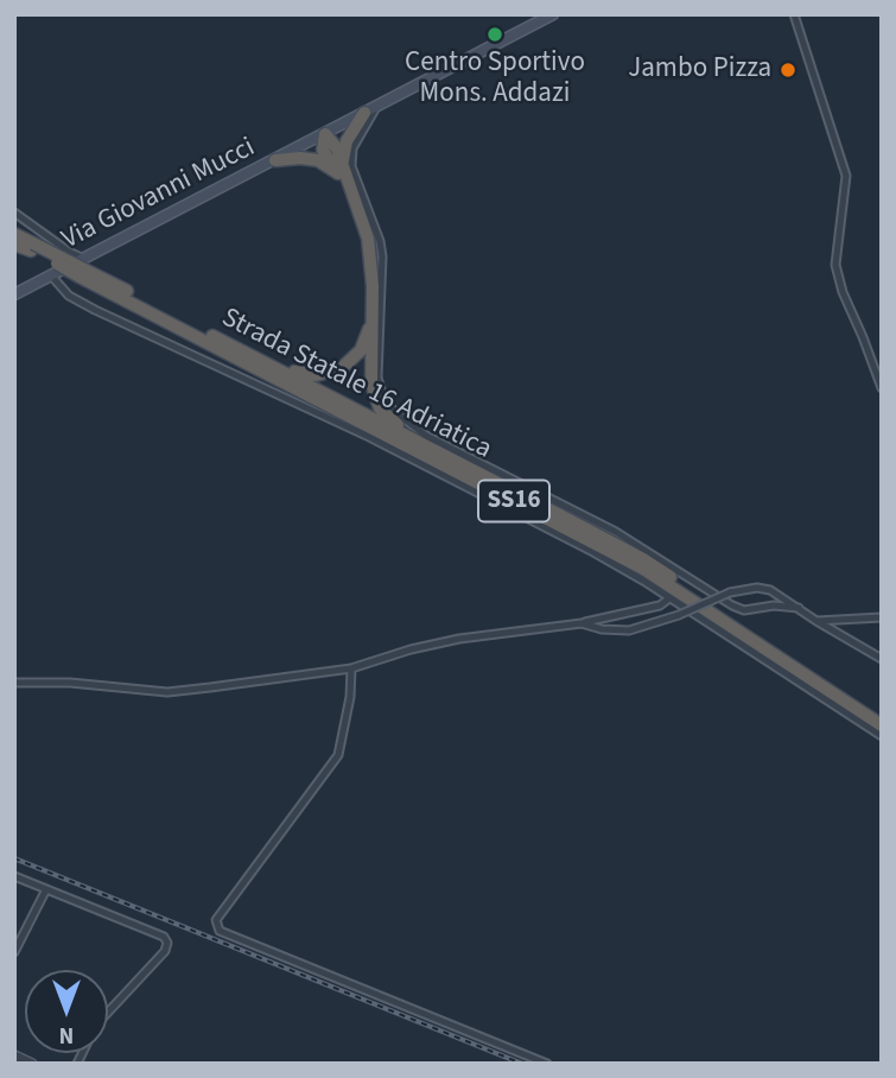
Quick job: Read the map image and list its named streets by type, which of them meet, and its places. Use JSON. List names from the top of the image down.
{
  "streets": {
    "highway": ["Strada Statale 16 Adriatica", "SS16"],
    "main road": ["Via Giovanni Mucci"]
  },
  "crossings": [
    ["Via Giovanni Mucci", "Strada Statale 16 Adriatica"],
    ["Via Giovanni Mucci", "SS16"],
    ["Strada Statale 16 Adriatica", "SS16"]
  ],
  "places": ["Centro Sportivo Mons. Addazi", "Jambo Pizza"],
  "north": "bottom"
}
